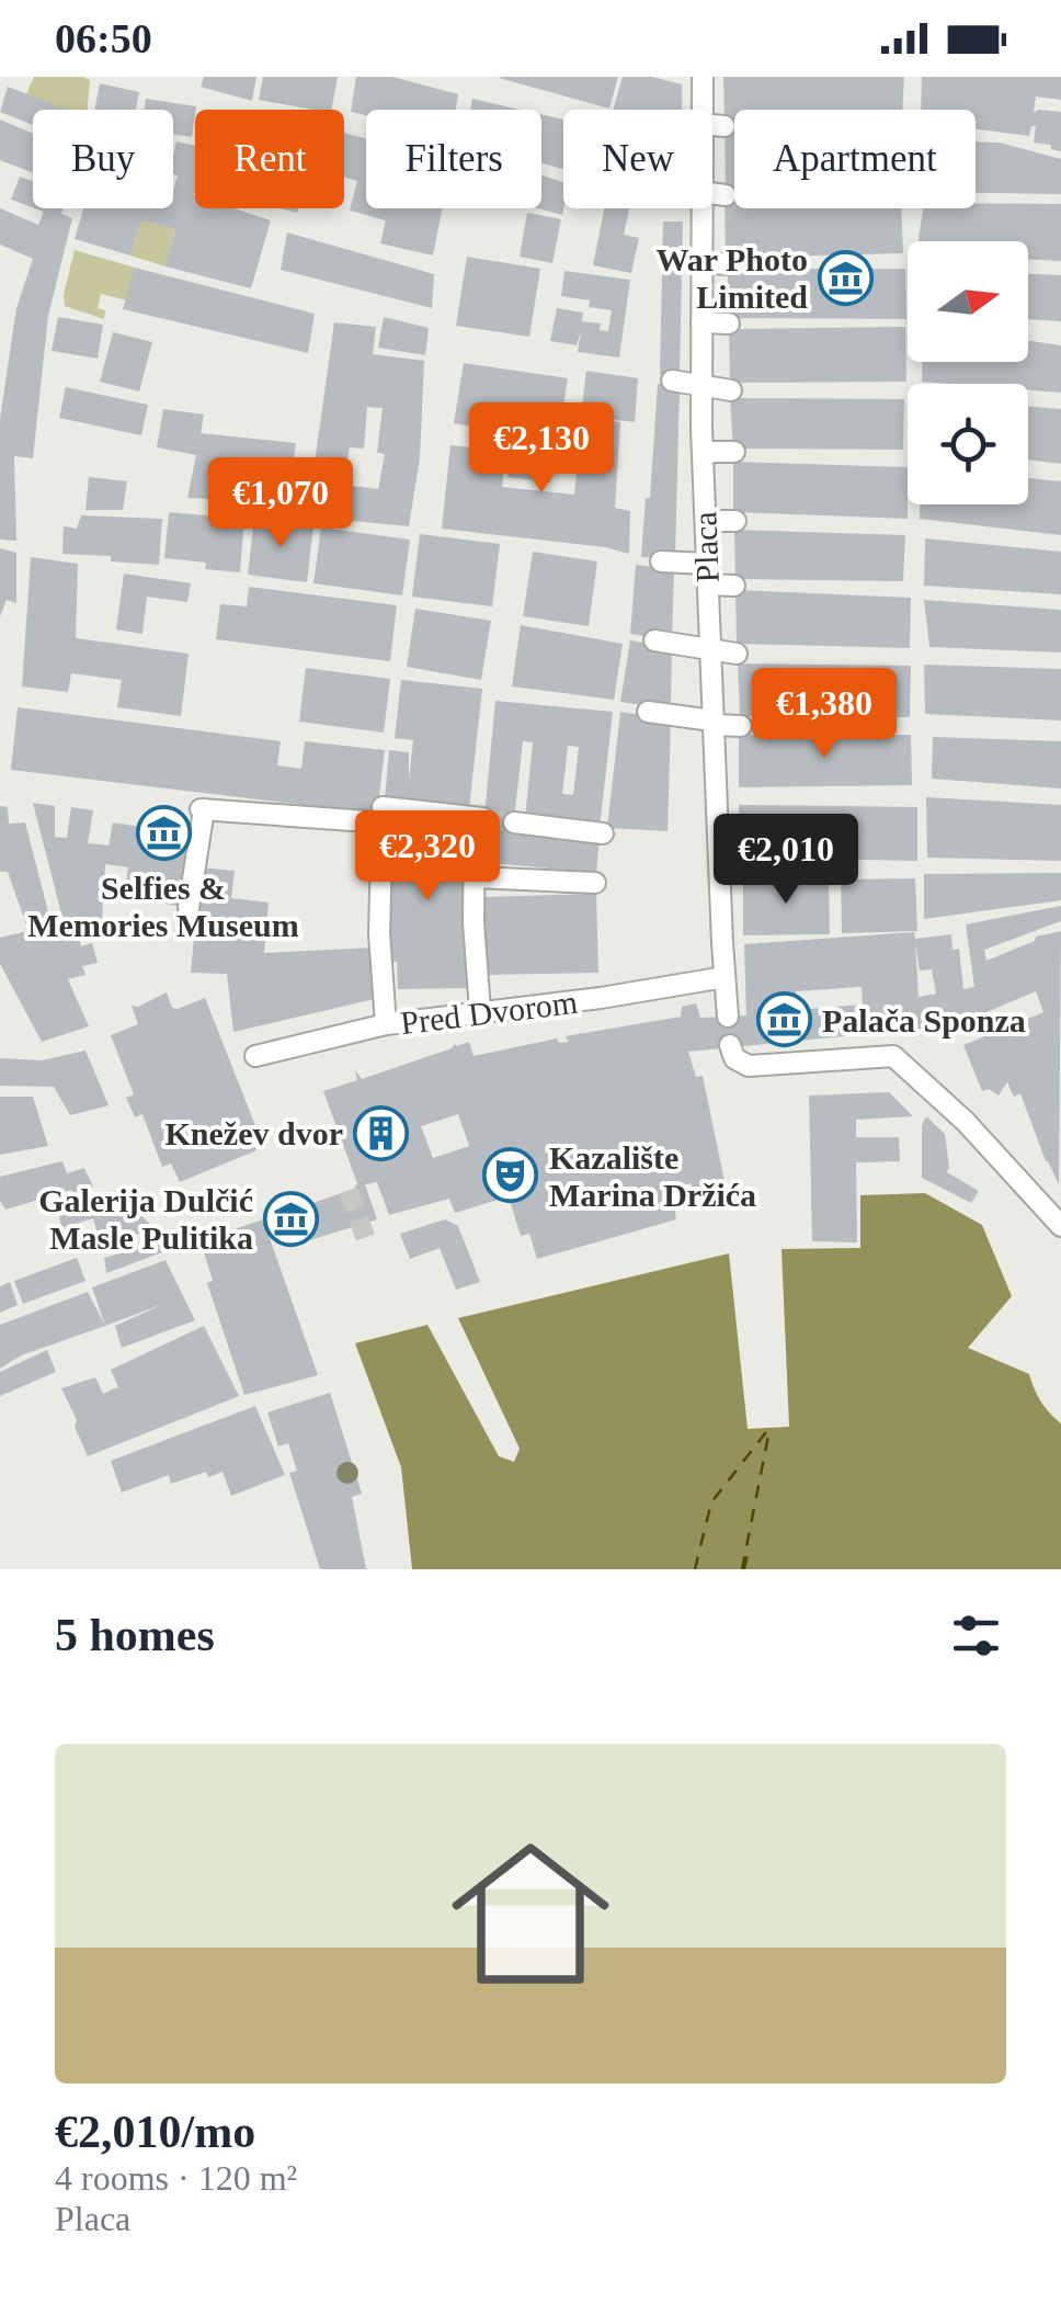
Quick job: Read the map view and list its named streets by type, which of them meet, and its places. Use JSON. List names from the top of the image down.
{
  "streets": {
    "street": ["Placa", "Pred Dvorom"]
  },
  "crossings": [
    ["Placa", "Pred Dvorom"]
  ],
  "places": {
    "museum": [
      "War Photo Limited",
      "Selfies & Memories Museum",
      "Palača Sponza",
      "Galerija Dulčić Masle Pulitika"
    ],
    "building": ["Knežev dvor"],
    "theatre": ["Kazalište Marina Držića"]
  },
  "north": "right",
  "page": {
    "status": "06:50",
    "chip": [
      "Buy",
      "Rent",
      "Filters",
      "New",
      "Apartment"
    ],
    "price": [
      "€2,130",
      "€1,070",
      "€1,380",
      "€2,320",
      "€2,010"
    ],
    "heading": "5 homes",
    "list": [
      {
        "name": "€2,010/mo",
        "note": "4 rooms · 120 m² · Placa"
      }
    ]
  }
}
